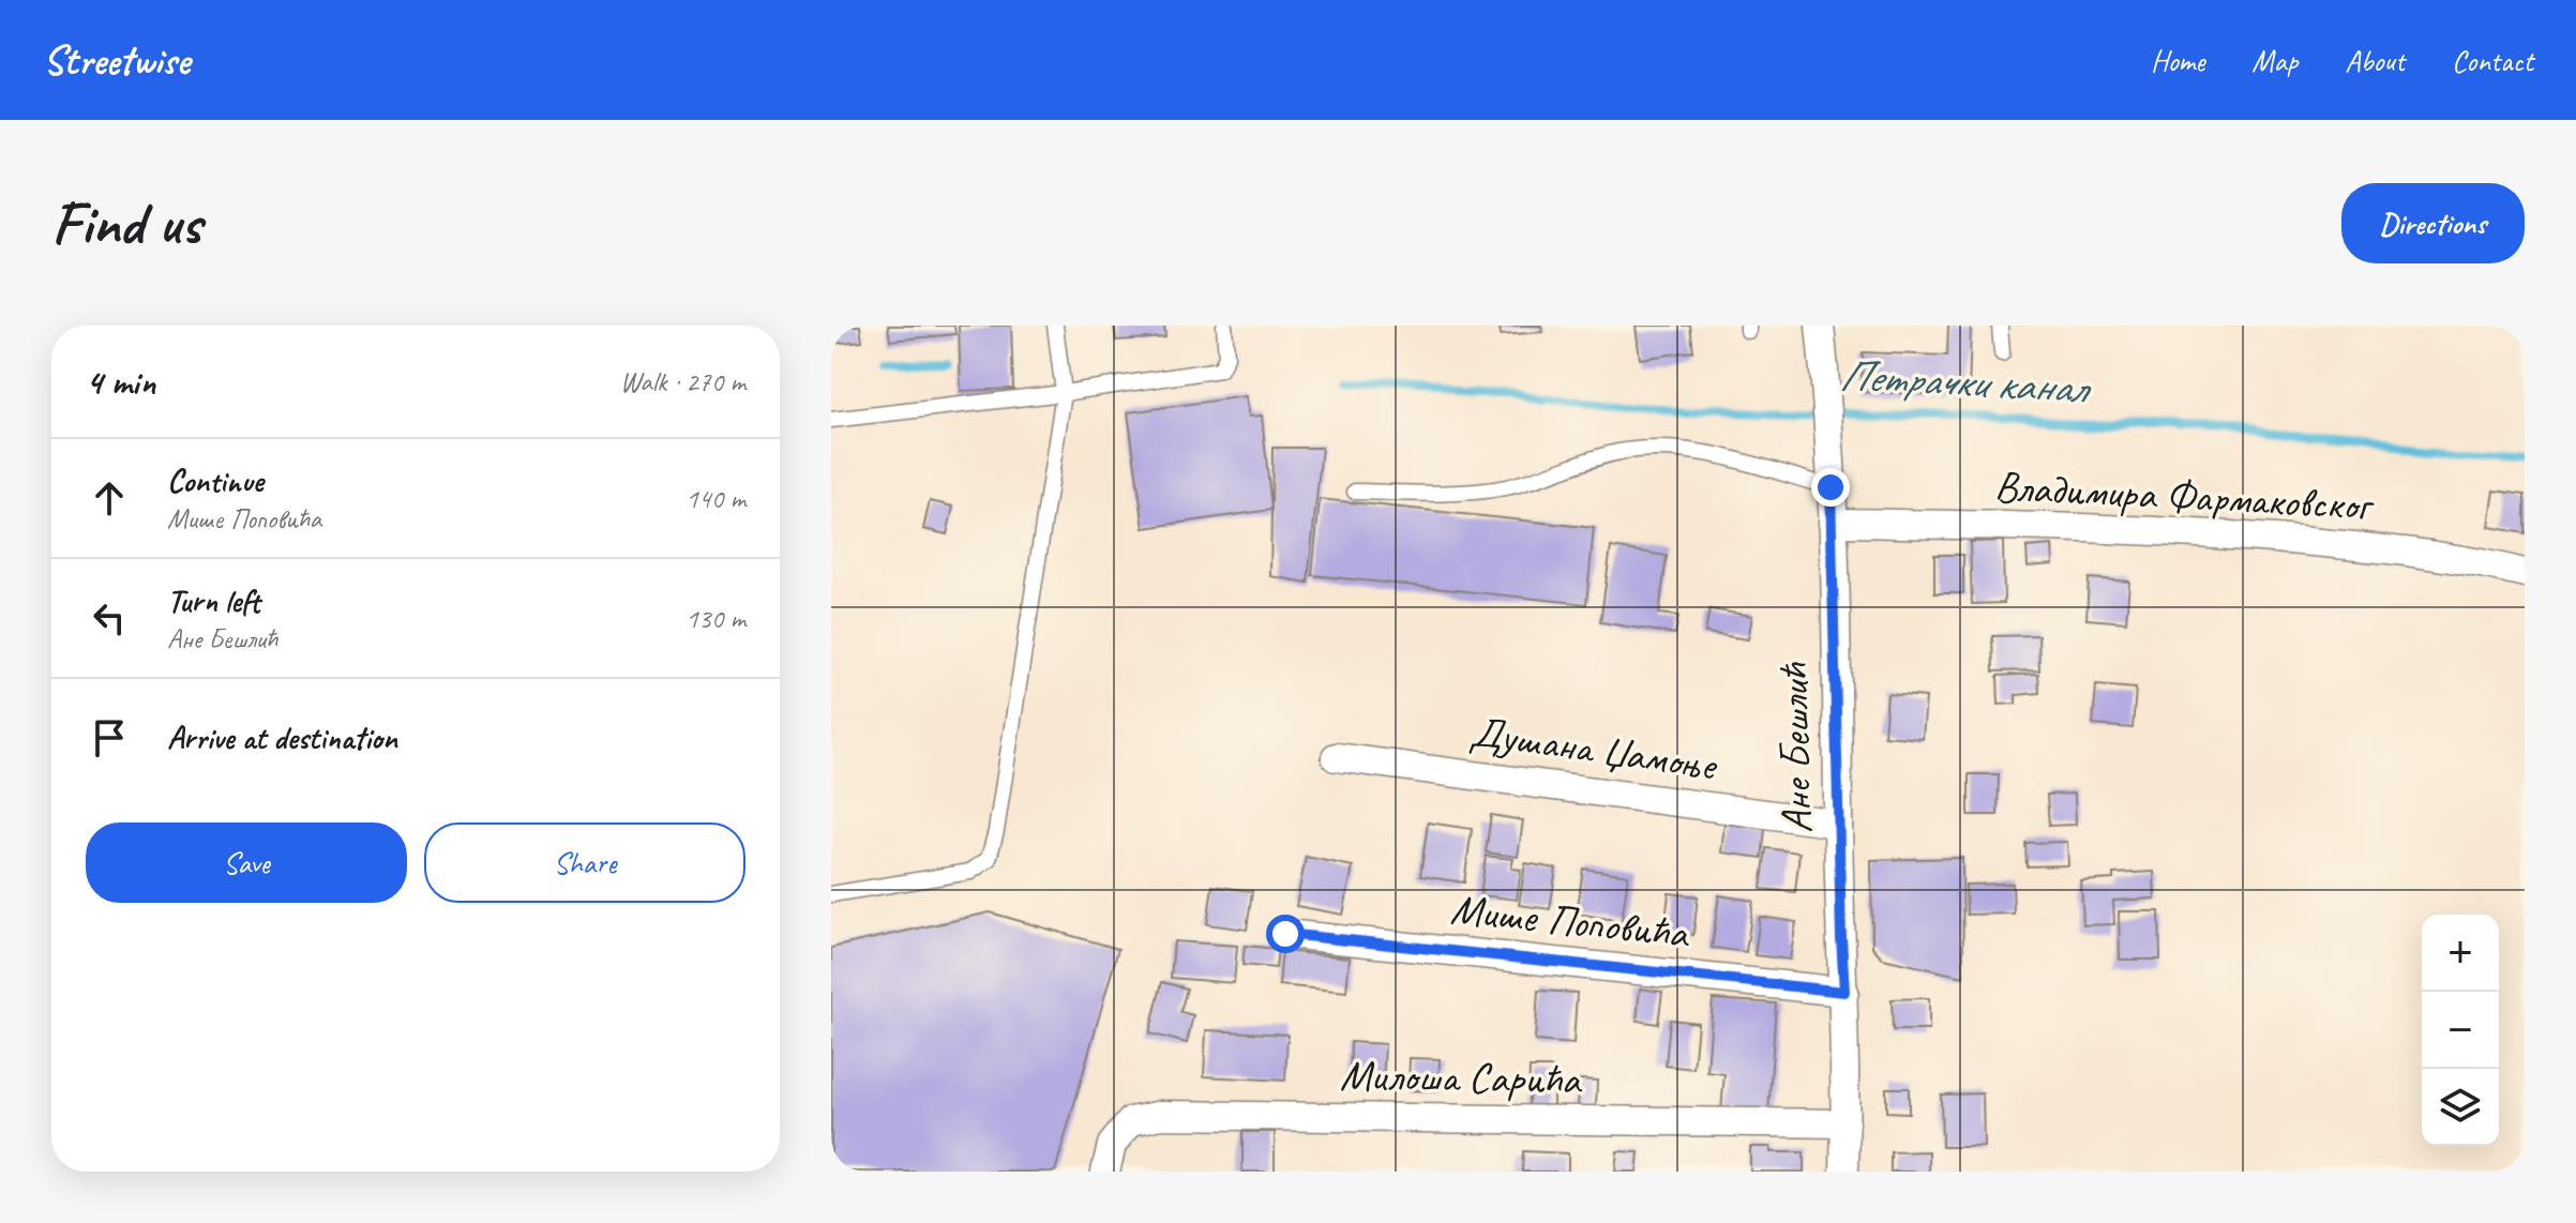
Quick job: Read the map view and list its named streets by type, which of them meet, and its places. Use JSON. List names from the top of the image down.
{
  "streets": {
    "street": [
      "Владимира Фармаковског",
      "Душана Џамоње",
      "Ане Бешлић",
      "Мише Поповића",
      "Милоша Сарића"
    ]
  },
  "crossings": [
    ["Владимира Фармаковског", "Ане Бешлић"],
    ["Душана Џамоње", "Ане Бешлић"],
    ["Ане Бешлић", "Мише Поповића"],
    ["Ане Бешлић", "Милоша Сарића"]
  ],
  "water": ["Петрачки канал"],
  "page": {
    "header": "Streetwise",
    "nav": [
      "Home",
      "Map",
      "About",
      "Contact"
    ],
    "buttons": [
      "Directions",
      ["Save", "Share"]
    ],
    "title": "Find us",
    "heading": ["4 min", "Walk · 270 m"],
    "list": [
      ["Continue", "Мише Поповића", "140 m"],
      ["Turn left", "Ане Бешлић", "130 m"],
      "Arrive at destination"
    ],
    "map_buttons": ["+", "−"]
  }
}
